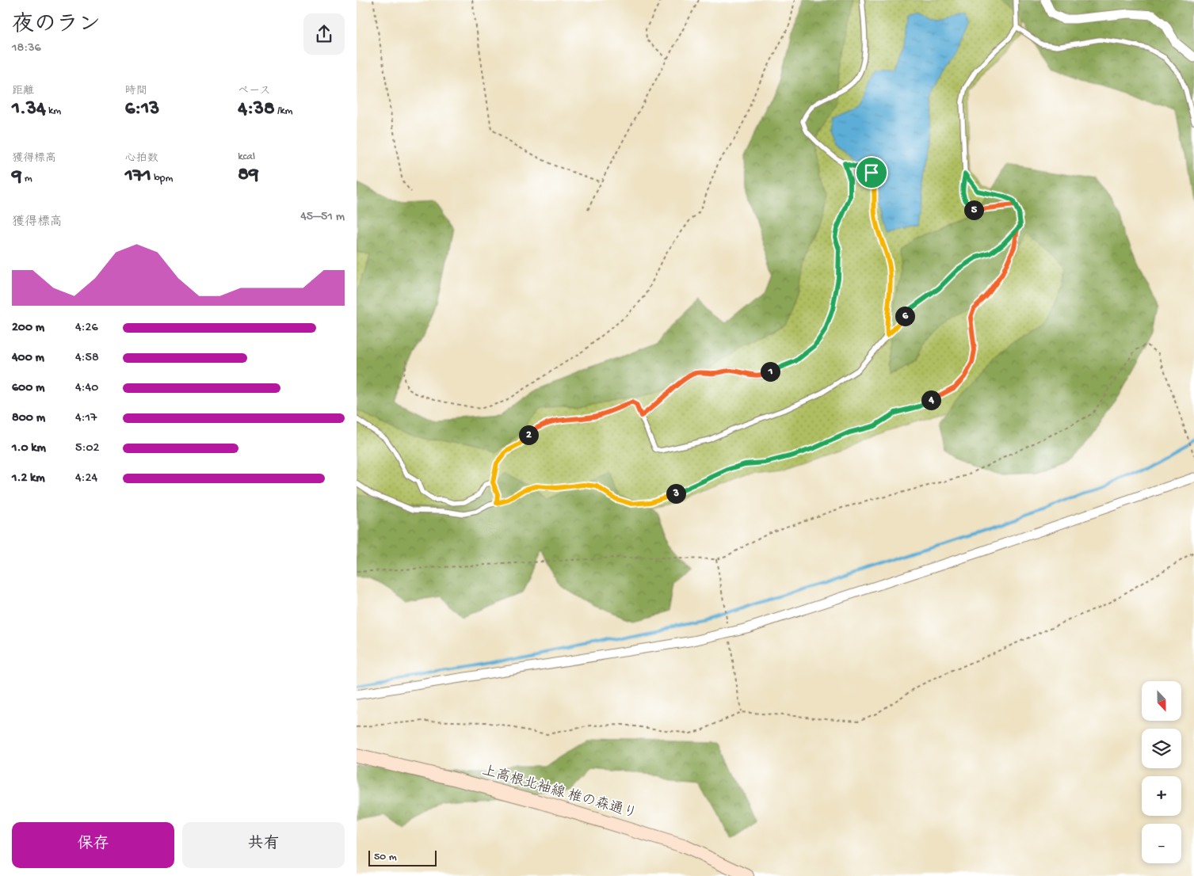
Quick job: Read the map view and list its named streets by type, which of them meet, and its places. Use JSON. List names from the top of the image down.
{
  "streets": {
    "main road": ["上高根北袖線 椎の森通り"]
  },
  "scale_bar": "50 m",
  "north": "bottom",
  "page": {
    "heading": ["夜のラン", "18:36"],
    "stats": [
      ["距離", "1.34 km"],
      ["時間", "6:13"],
      ["ペース", "4:38 /km"],
      ["獲得標高", "9 m"],
      ["心拍数", "171 bpm"],
      ["kcal", "89"]
    ],
    "pins": [
      "5",
      "6",
      "1",
      "4",
      "2",
      "3"
    ],
    "chart": ["獲得標高", "45–51 m"],
    "list": [
      {
        "name": "200 m",
        "note": "4:26"
      },
      {
        "name": "400 m",
        "note": "4:58"
      },
      {
        "name": "600 m",
        "note": "4:40"
      },
      {
        "name": "800 m",
        "note": "4:17"
      },
      {
        "name": "1.0 km",
        "note": "5:02"
      },
      {
        "name": "1.2 km",
        "note": "4:24"
      }
    ],
    "map_buttons": ["+", "−"],
    "buttons": ["保存", "共有"],
    "scale": "50 m"
  }
}
